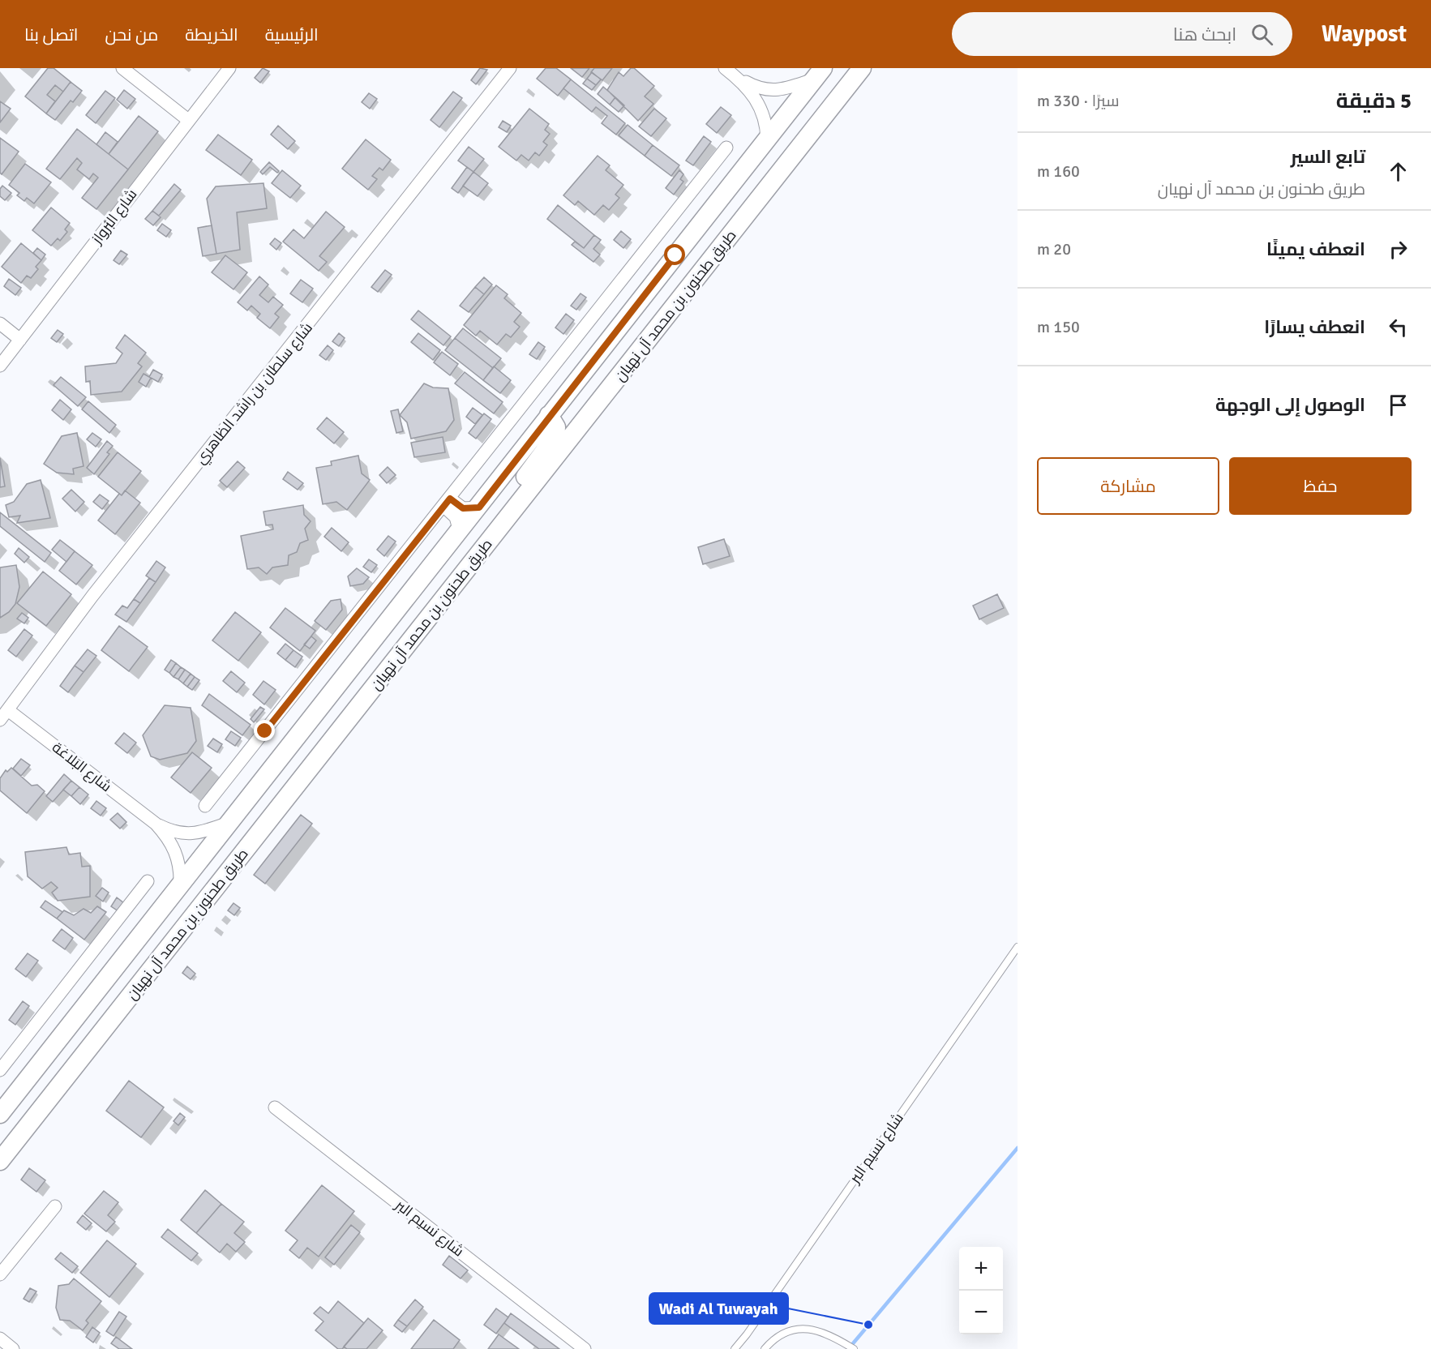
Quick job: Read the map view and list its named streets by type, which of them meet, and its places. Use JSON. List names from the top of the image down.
{
  "streets": {
    "main road": ["طريق طحنون بن محمد آل نهيان"],
    "street": [
      "شارع البُرواز",
      "شارع سلطان بن راشد الظاهري",
      "شارع البَلاغة",
      "شارع نسيم البر"
    ]
  },
  "crossings": [
    ["طريق طحنون بن محمد آل نهيان", "شارع البَلاغة"],
    ["شارع سلطان بن راشد الظاهري", "شارع البَلاغة"]
  ],
  "places": ["Wadi Al Tuwayah"],
  "page": {
    "header": "Waypost",
    "search": "ابحث هنا",
    "nav": [
      "الرئيسية",
      "الخريطة",
      "من نحن",
      "اتصل بنا"
    ],
    "heading": ["5 دقيقة", "سيرًا · 330 m"],
    "list": [
      ["تابع السير", "طريق طحنون بن محمد آل نهيان", "160 m"],
      ["انعطف يمينًا", "20 m"],
      ["انعطف يسارًا", "150 m"],
      "الوصول إلى الوجهة"
    ],
    "buttons": ["حفظ", "مشاركة"],
    "map_buttons": ["+", "−"]
  }
}
